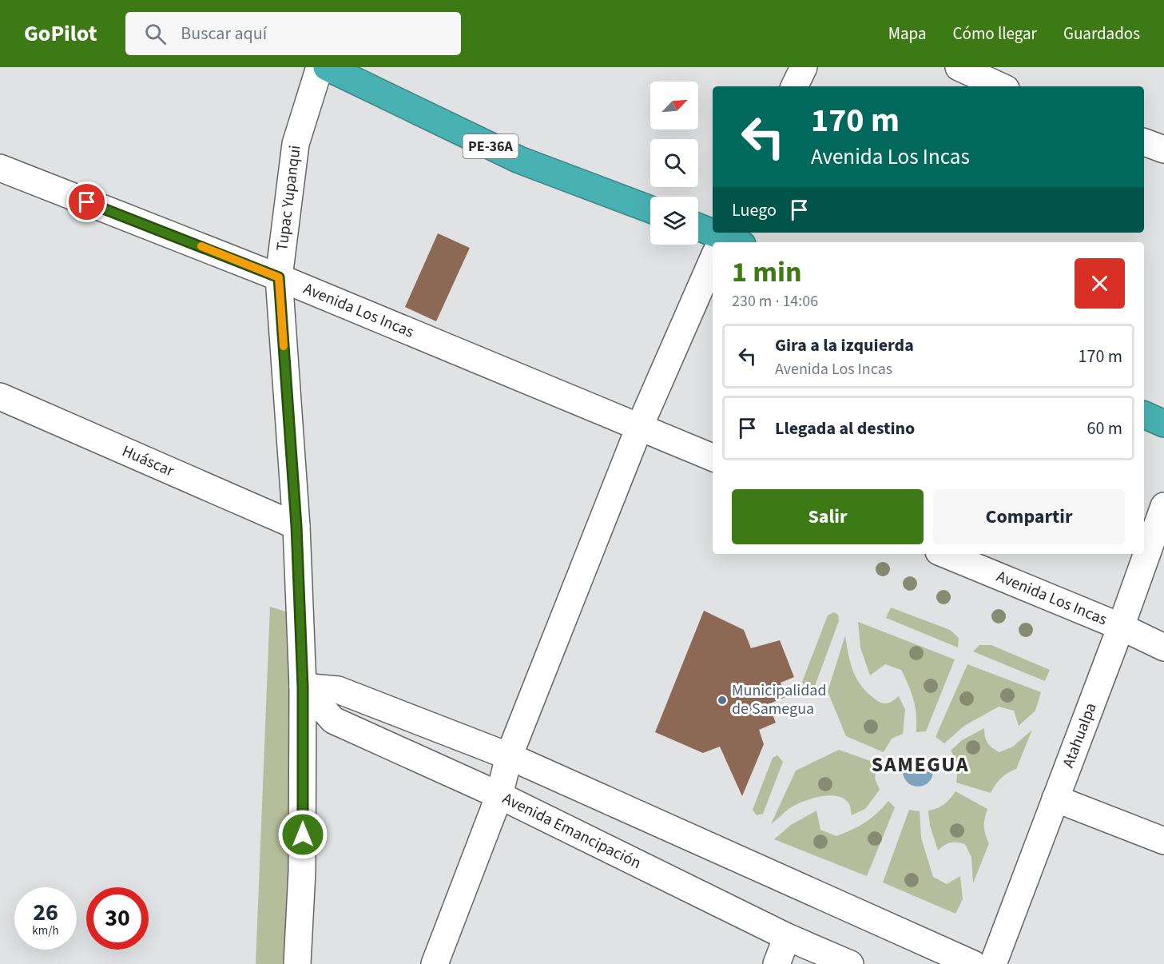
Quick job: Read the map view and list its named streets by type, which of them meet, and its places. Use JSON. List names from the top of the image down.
{
  "streets": {
    "highway": ["PE-36A"],
    "street": [
      "Tupac Yupanqui",
      "Avenida Los Incas",
      "Huáscar",
      "Atahualpa",
      "Avenida Emancipación"
    ]
  },
  "crossings": [
    ["Tupac Yupanqui", "Avenida Los Incas"],
    ["Tupac Yupanqui", "Huáscar"],
    ["Tupac Yupanqui", "Avenida Emancipación"],
    ["Avenida Los Incas", "Atahualpa"]
  ],
  "districts": ["SAMEGUA"],
  "places": ["Municipalidad de Samegua"],
  "north": "top right",
  "page": {
    "header": "GoPilot",
    "search": "Buscar aquí",
    "nav": ["Mapa", "Cómo llegar", "Guardados"],
    "turn": ["170 m", "Avenida Los Incas"],
    "then": "Luego",
    "heading": ["1 min", "230 m · 14:06"],
    "list": [
      {
        "name": "Gira a la izquierda",
        "note": "Avenida Los Incas",
        "value": "170 m"
      },
      {
        "name": "Llegada al destino",
        "value": "60 m"
      }
    ],
    "buttons": ["Salir", "Compartir"],
    "speed": "26 km/h",
    "limit": "30"
  }
}
